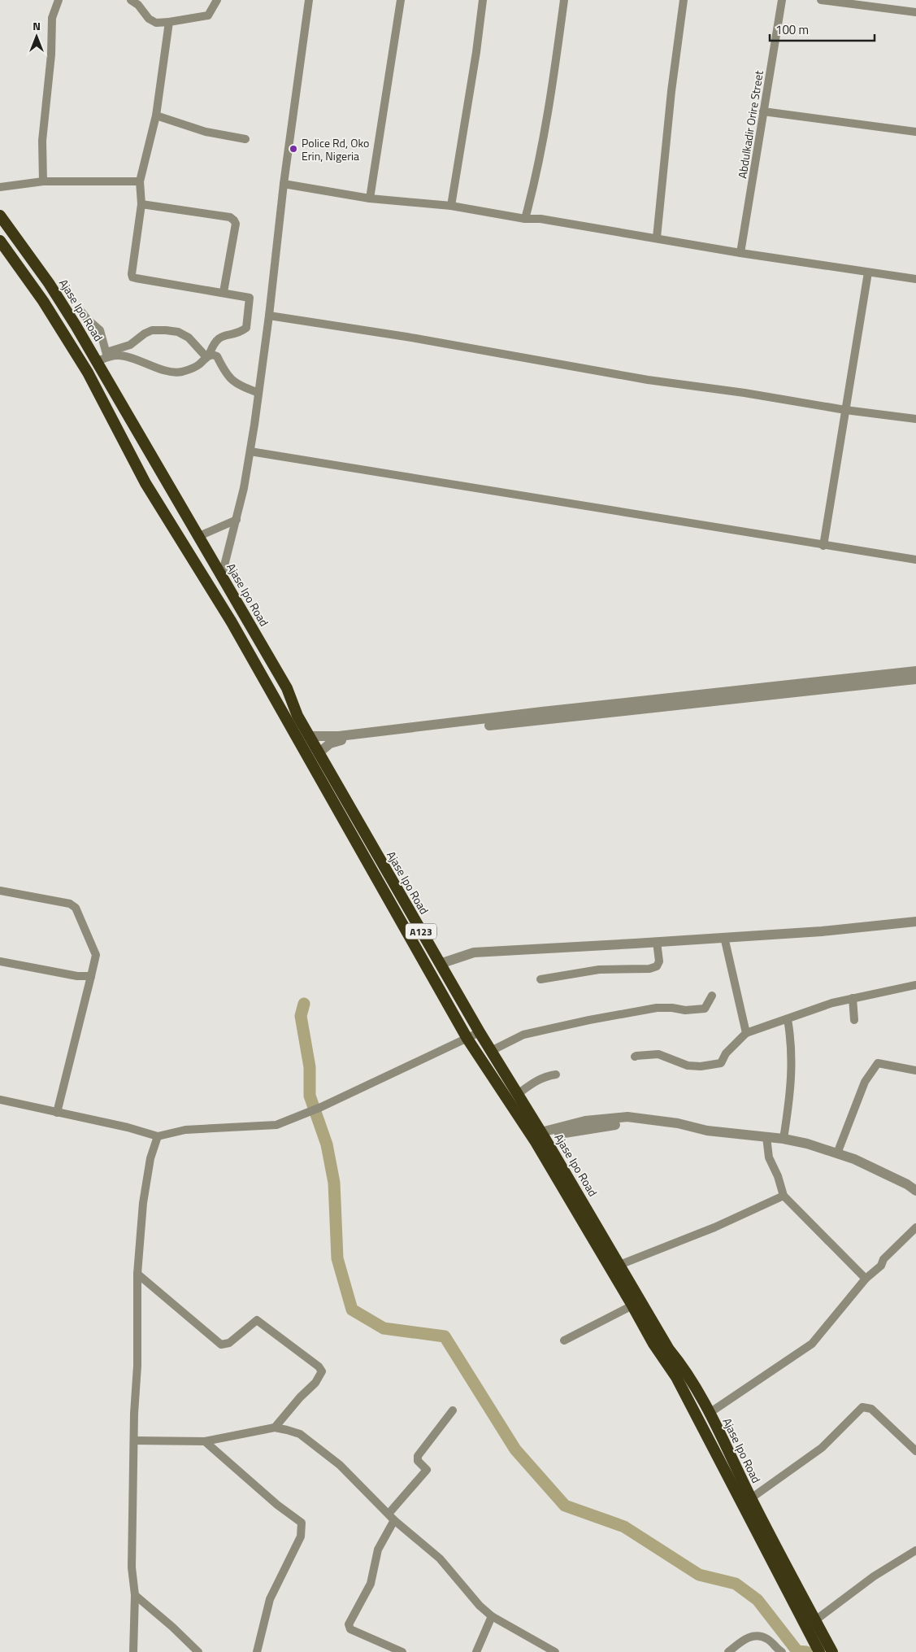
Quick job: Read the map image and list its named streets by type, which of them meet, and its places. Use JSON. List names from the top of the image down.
{
  "streets": {
    "highway": ["Ajase Ipo Road", "A123"],
    "street": ["Abdulkadir Orire Street"]
  },
  "places": ["Police Rd, Oko Erin, Nigeria"],
  "scale_bar": "100 m",
  "north": "top"
}
